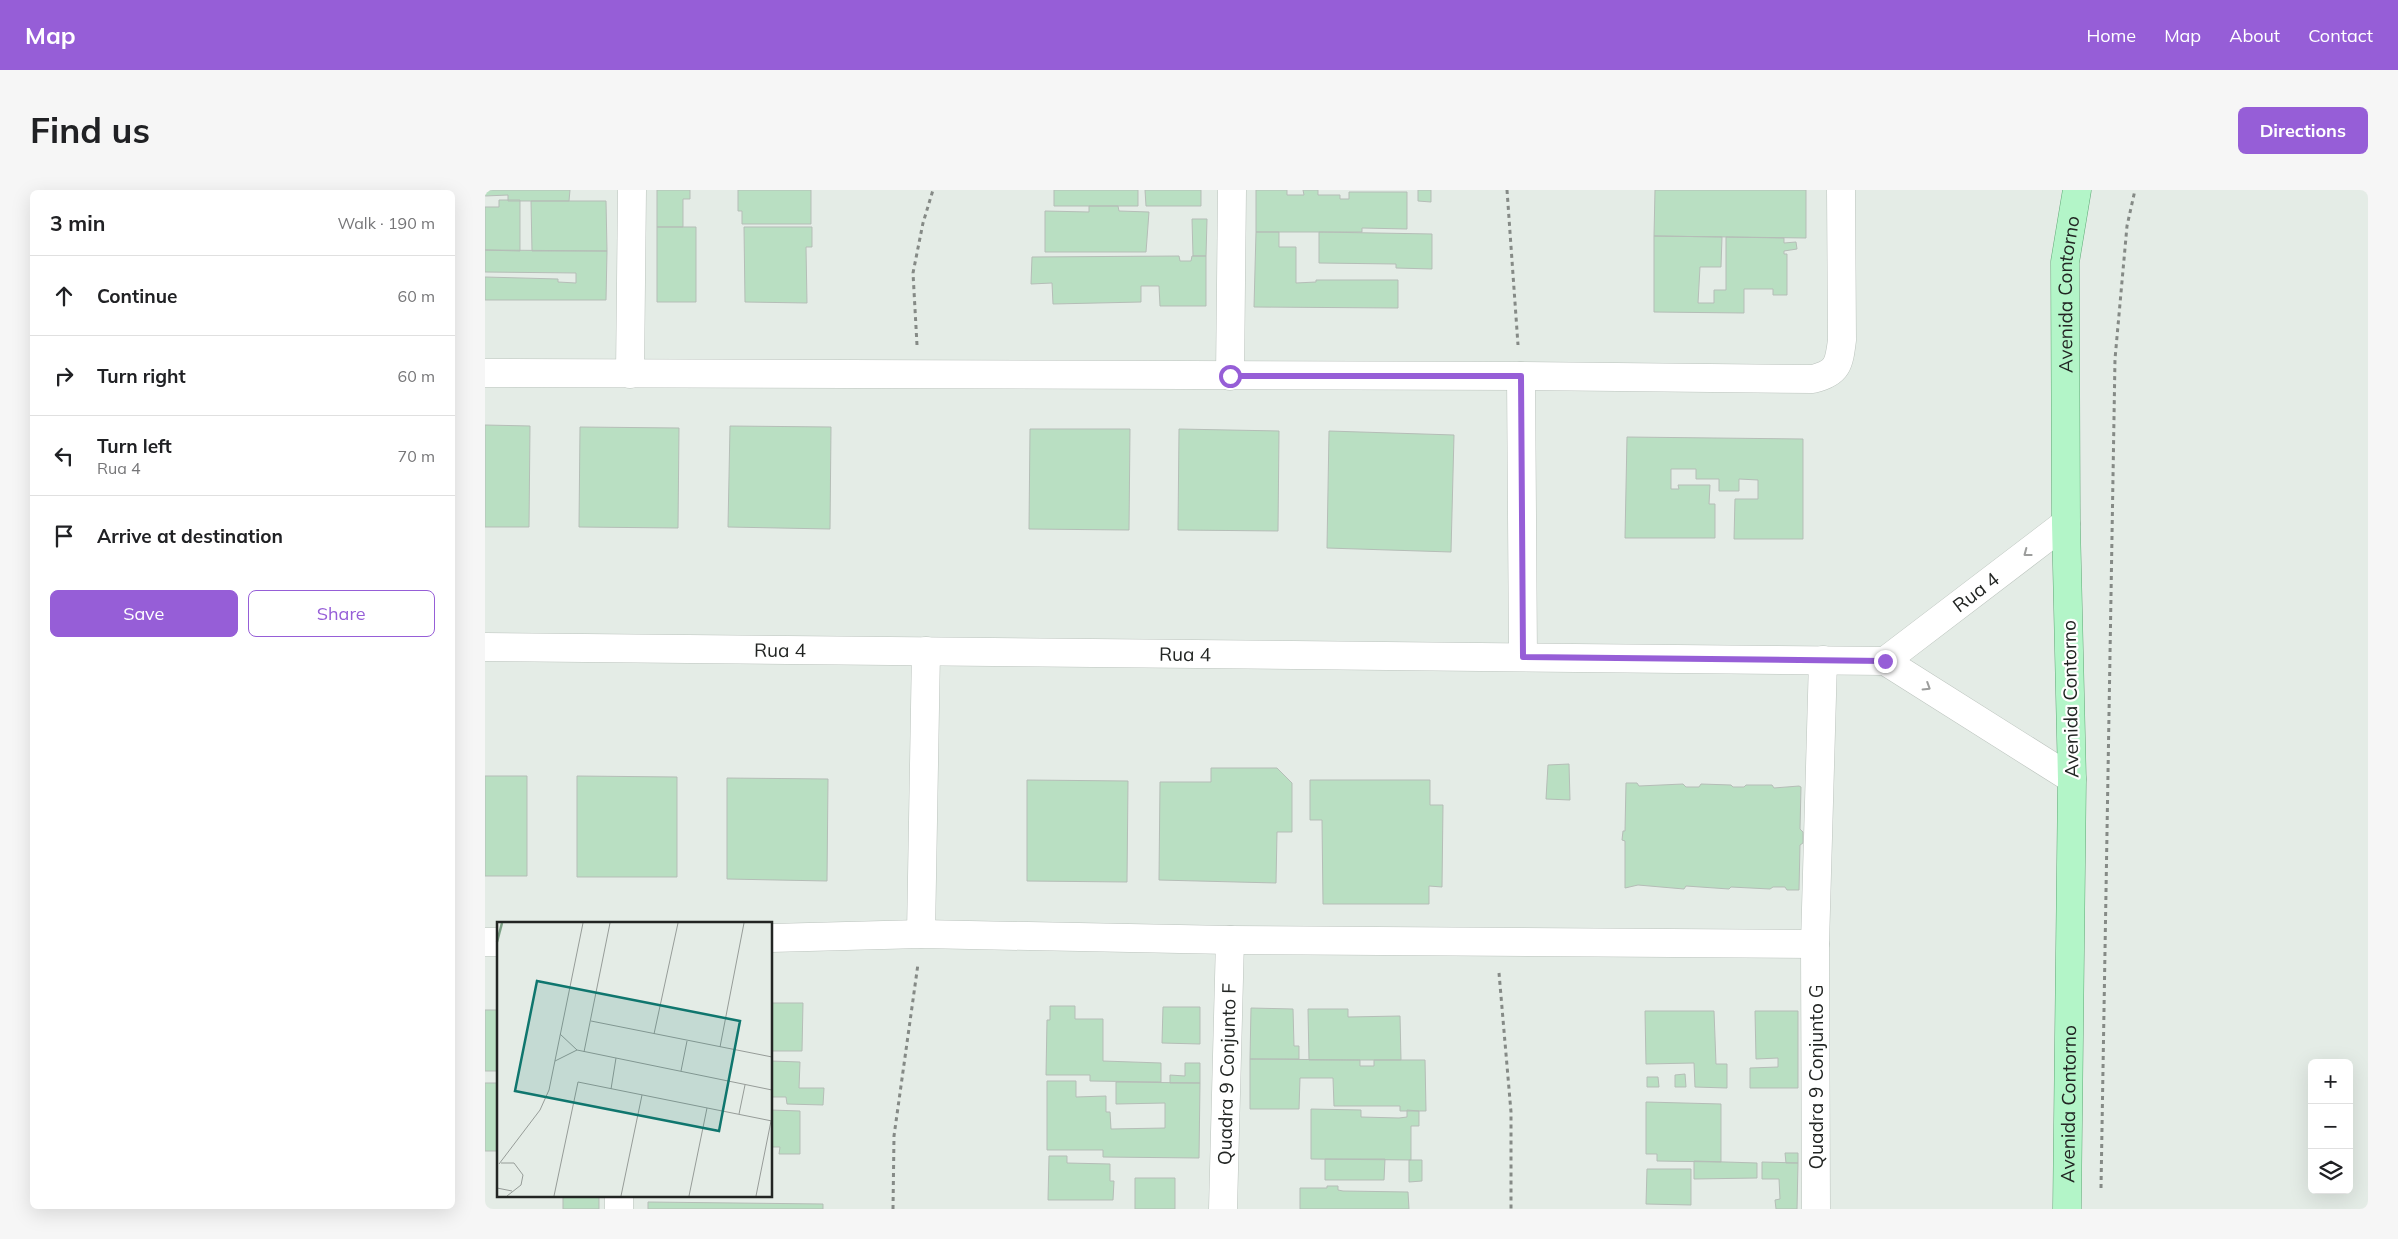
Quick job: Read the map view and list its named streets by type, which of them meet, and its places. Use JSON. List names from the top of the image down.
{
  "streets": {
    "main road": ["Avenida Contorno"],
    "street": ["Rua 4", "Quadra 9 Conjunto F", "Quadra 9 Conjunto G"]
  },
  "crossings": [
    ["Avenida Contorno", "Rua 4"],
    ["Rua 4", "Quadra 9 Conjunto G"]
  ],
  "page": {
    "header": "Map",
    "nav": [
      "Home",
      "Map",
      "About",
      "Contact"
    ],
    "buttons": [
      "Directions",
      ["Save", "Share"]
    ],
    "title": "Find us",
    "heading": ["3 min", "Walk · 190 m"],
    "list": [
      ["Continue", "60 m"],
      ["Turn right", "60 m"],
      ["Turn left", "Rua 4", "70 m"],
      "Arrive at destination"
    ],
    "map_buttons": ["+", "−"]
  }
}
